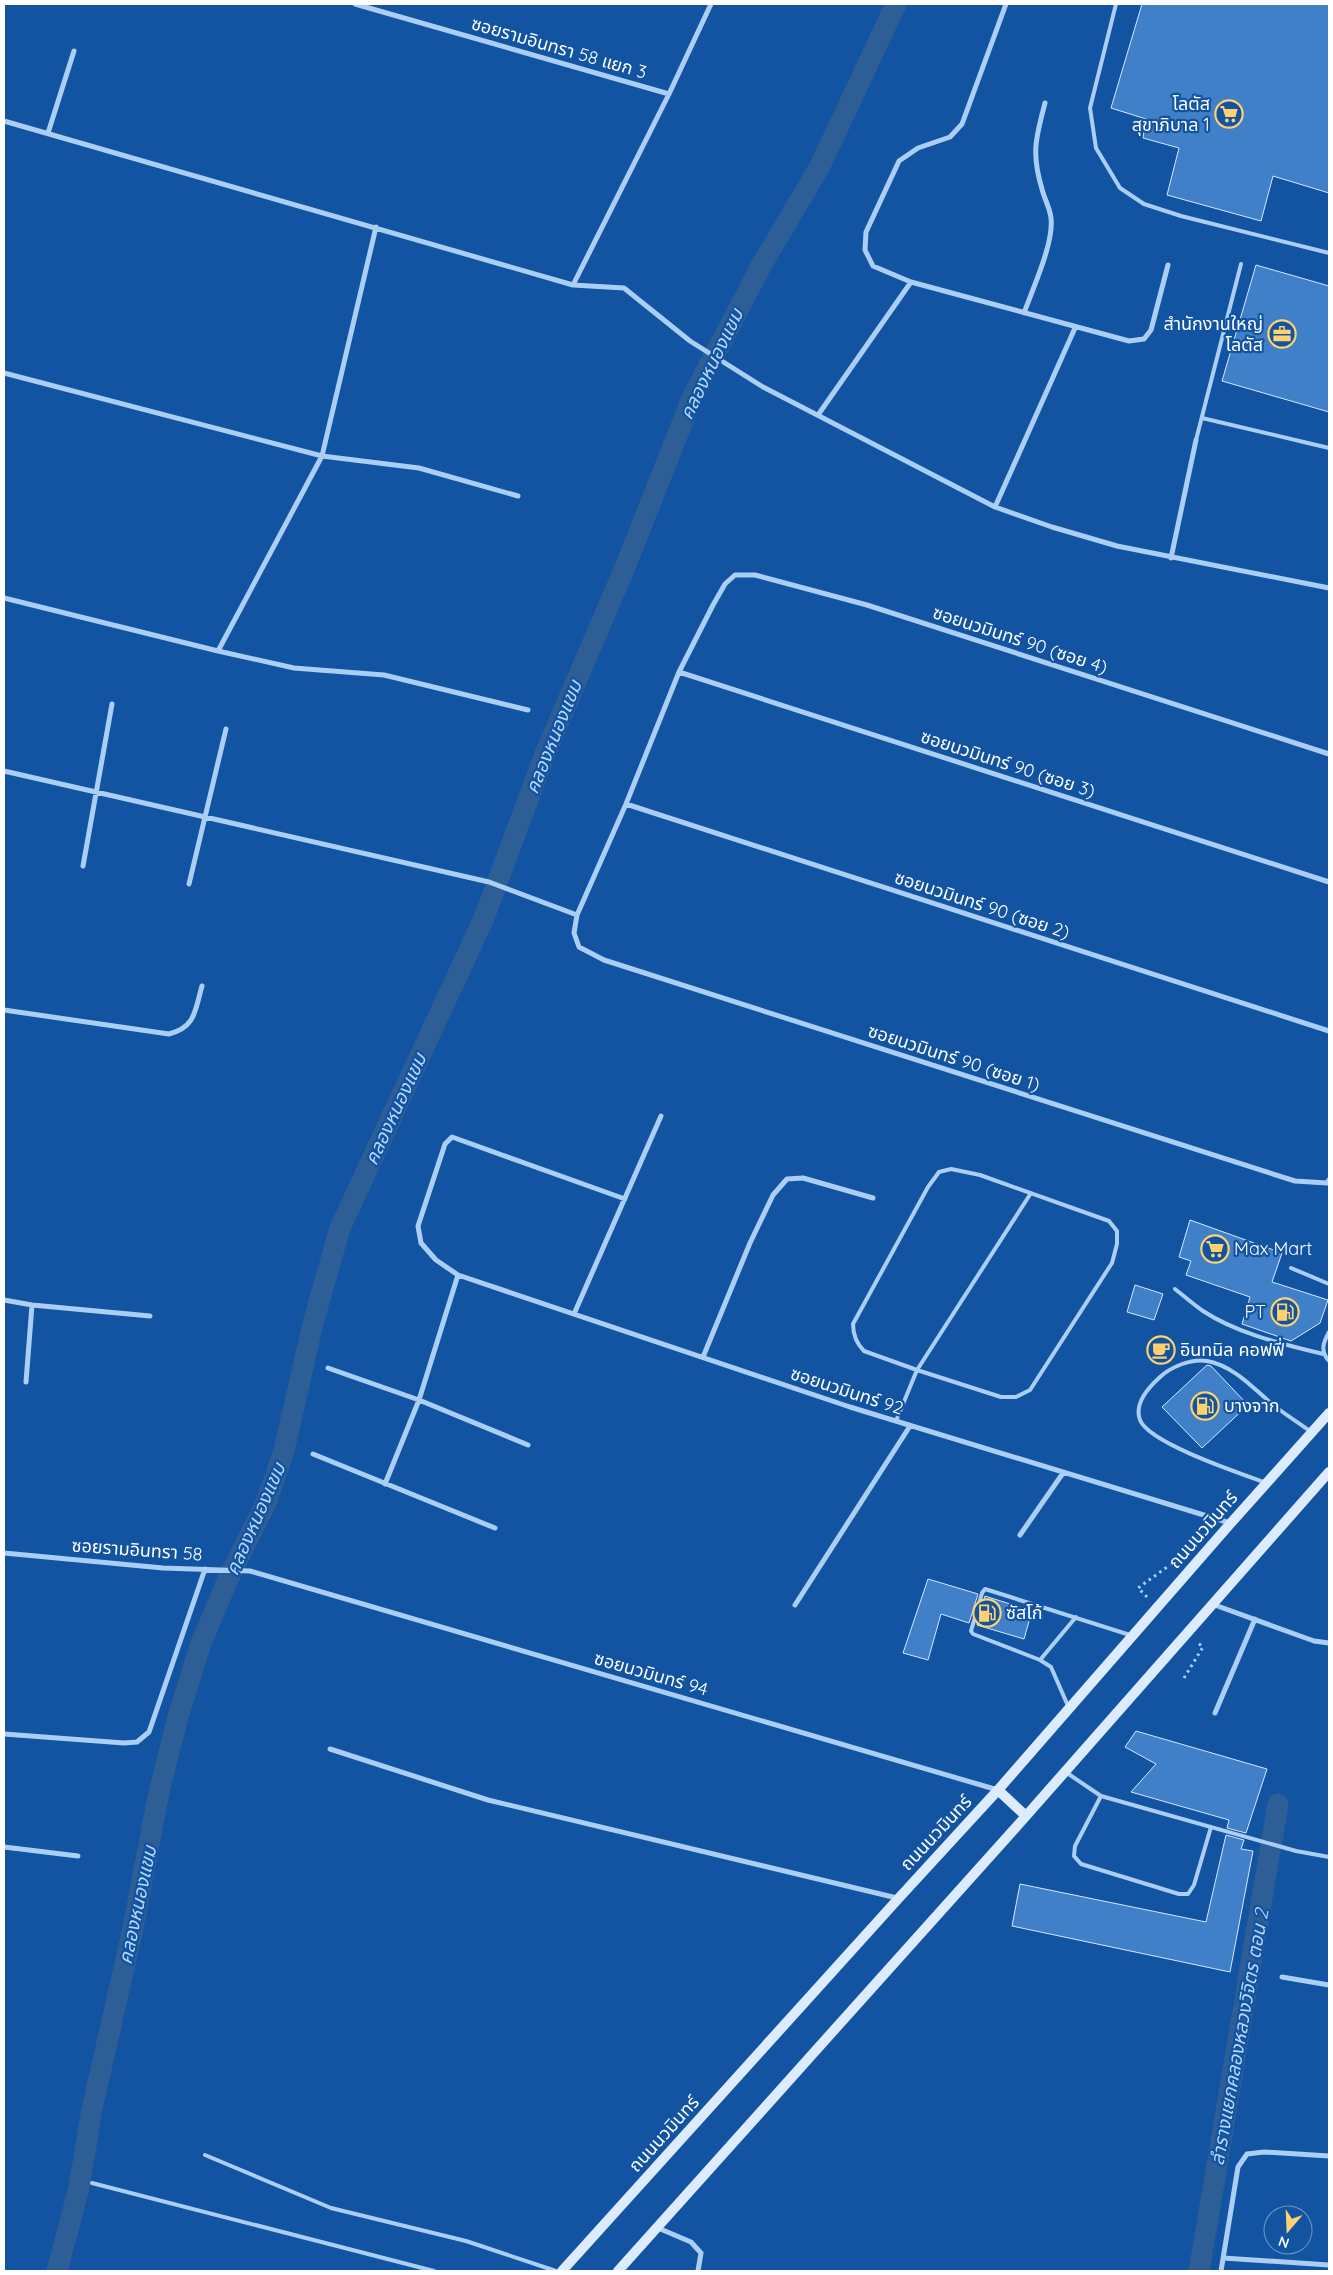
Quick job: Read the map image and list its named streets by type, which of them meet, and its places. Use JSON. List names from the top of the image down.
{
  "streets": {
    "main road": ["ถนนนวมินทร์"],
    "street": [
      "ซอยรามอินทรา 58 แยก 3",
      "ซอยนวมินทร์ 90 (ซอย 4)",
      "ซอยนวมินทร์ 90 (ซอย 3)",
      "ซอยนวมินทร์ 90 (ซอย 2)",
      "ซอยนวมินทร์ 90 (ซอย 1)",
      "ซอยนวมินทร์ 92",
      "ซอยรามอินทรา 58",
      "ซอยนวมินทร์ 94"
    ]
  },
  "crossings": [
    ["ซอยนวมินทร์ 90 (ซอย 4)", "ซอยนวมินทร์ 90 (ซอย 3)"],
    ["ซอยนวมินทร์ 92", "ถนนนวมินทร์"],
    ["ถนนนวมินทร์", "ซอยนวมินทร์ 94"],
    ["ซอยรามอินทรา 58", "ซอยนวมินทร์ 94"]
  ],
  "water": ["คลองหนองแขม", "ลำรางแยกคลองหลวงวิจิตร ตอน 2"],
  "places": {
    "supermarket": ["โลตัส สุขาภิบาล 1", "Max Mart"],
    "office": ["สำนักงานใหญ่ โลตัส"],
    "fuel station": ["PT", "บางจาก", "ซัสโก้"],
    "cafe": ["อินทนิล คอฟฟี่"]
  },
  "north": "bottom"
}
